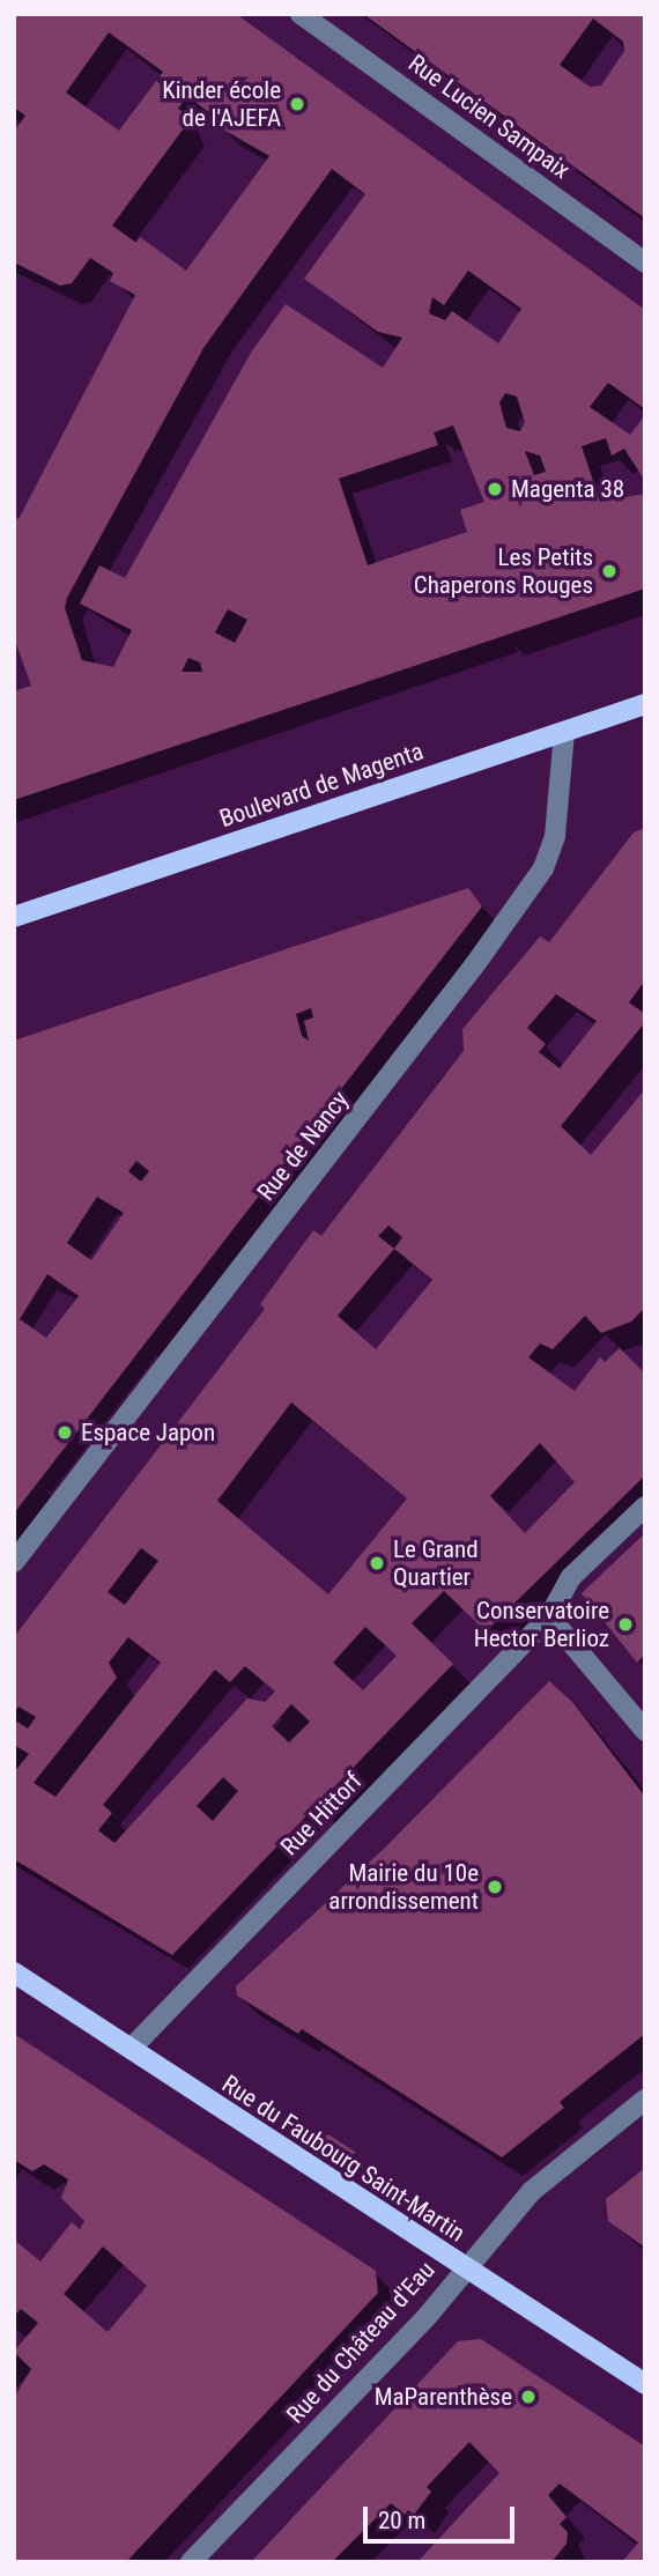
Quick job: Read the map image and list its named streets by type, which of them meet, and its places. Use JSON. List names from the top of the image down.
{
  "streets": {
    "main road": ["Boulevard de Magenta", "Rue du Faubourg Saint-Martin"],
    "street": [
      "Rue Lucien Sampaix",
      "Rue de Nancy",
      "Rue Hittorf",
      "Rue du Château d'Eau"
    ]
  },
  "crossings": [
    ["Boulevard de Magenta", "Rue de Nancy"],
    ["Rue Hittorf", "Rue du Faubourg Saint-Martin"],
    ["Rue du Faubourg Saint-Martin", "Rue du Château d'Eau"]
  ],
  "places": [
    "Kinder école de l'AJEFA",
    "Magenta 38",
    "Les Petits Chaperons Rouges",
    "Espace Japon",
    "Le Grand Quartier",
    "Conservatoire Hector Berlioz",
    "Mairie du 10e arrondissement",
    "MaParenthèse"
  ],
  "scale_bar": "20 m"
}
